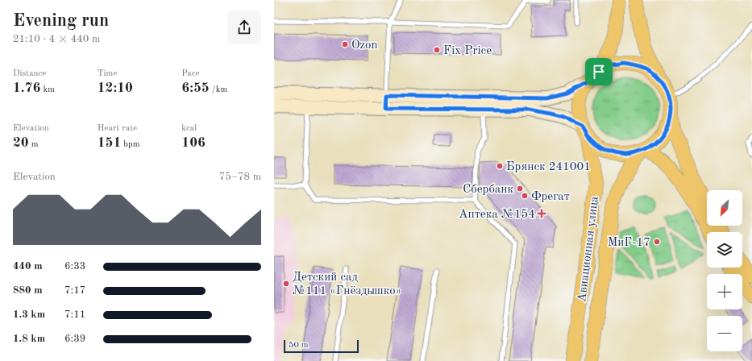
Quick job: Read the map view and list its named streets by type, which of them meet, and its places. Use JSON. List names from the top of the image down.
{
  "streets": {
    "main road": ["Авиационная улица"]
  },
  "places": {
    "other": [
      "Ozon",
      "Fix Price",
      "Брянск 241001",
      "Сбербанк",
      "Фрегат",
      "МиГ-17",
      "Детский сад №111 «Гнёздышко»"
    ],
    "health": ["Аптека №154"]
  },
  "scale_bar": "50 m",
  "north": "bottom left",
  "page": {
    "heading": ["Evening run", "21:10 · 4 × 440 m"],
    "stats": [
      ["Distance", "1.76 km"],
      ["Time", "12:10"],
      ["Pace", "6:55 /km"],
      ["Elevation", "20 m"],
      ["Heart rate", "151 bpm"],
      ["kcal", "106"]
    ],
    "chart": ["Elevation", "75–78 m"],
    "map_buttons": ["+", "−"],
    "list": [
      {
        "name": "440 m",
        "note": "6:33"
      },
      {
        "name": "880 m",
        "note": "7:17"
      },
      {
        "name": "1.3 km",
        "note": "7:11"
      },
      {
        "name": "1.8 km",
        "note": "6:39"
      }
    ],
    "scale": "50 m"
  }
}
